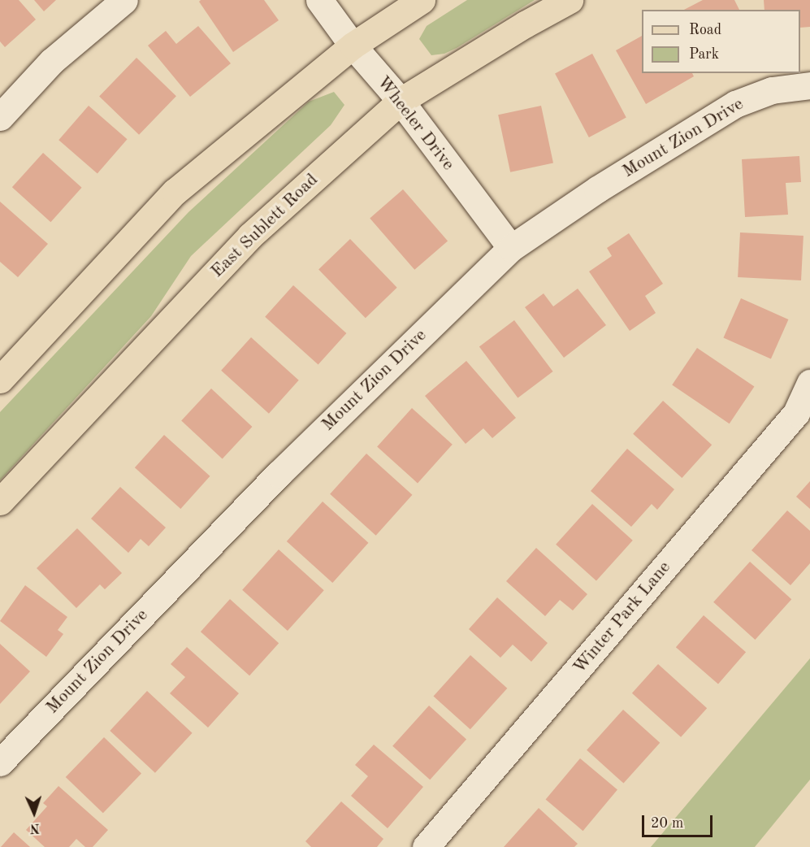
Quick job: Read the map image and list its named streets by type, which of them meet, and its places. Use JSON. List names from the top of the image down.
{
  "streets": {
    "main road": ["East Sublett Road"],
    "street": ["Wheeler Drive", "Mount Zion Drive", "Winter Park Lane"]
  },
  "crossings": [
    ["Wheeler Drive", "Mount Zion Drive"],
    ["Wheeler Drive", "East Sublett Road"]
  ],
  "legend": ["Road", "Park"],
  "scale_bar": "20 m",
  "north": "bottom"
}
